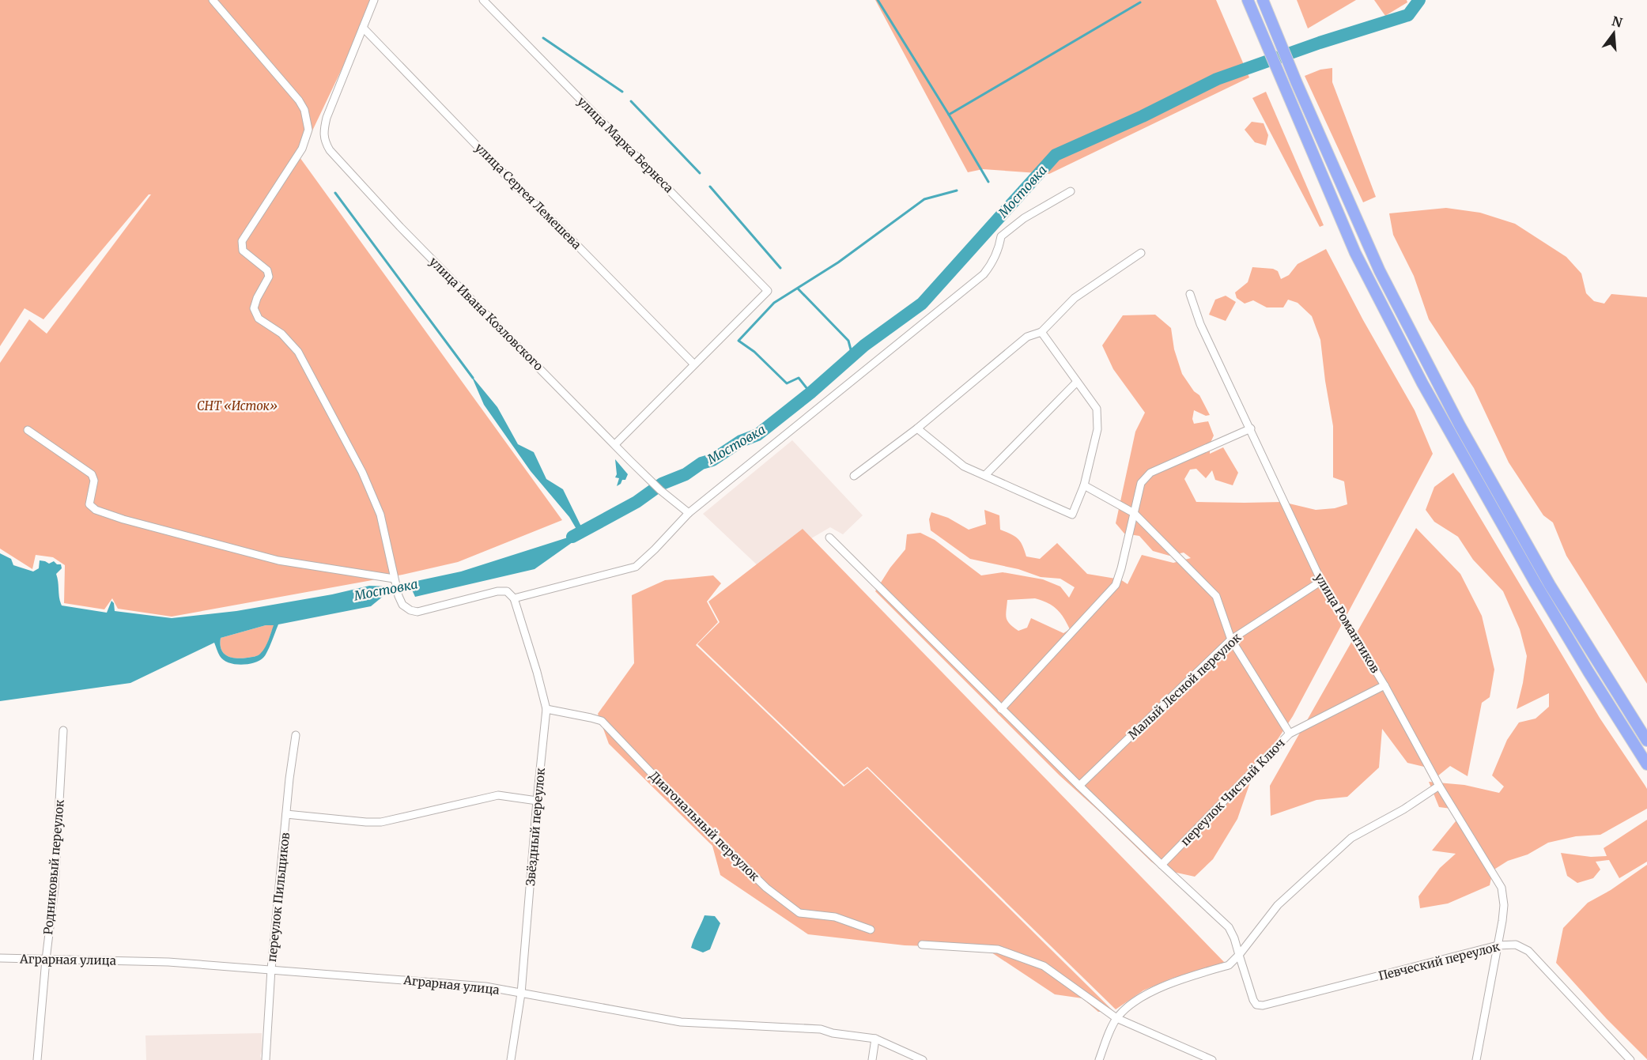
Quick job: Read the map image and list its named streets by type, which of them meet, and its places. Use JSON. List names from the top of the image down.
{
  "streets": {
    "street": [
      "улица Марка Бернеса",
      "улица Сергея Лемешева",
      "улица Ивана Козловского",
      "улица Романтиков",
      "Малый Лесной переулок",
      "переулок Чистый Ключ",
      "Диагональный переулок",
      "Звёздный переулок",
      "Родниковый переулок",
      "переулок Пильщиков",
      "Аграрная улица",
      "Певческий переулок"
    ]
  },
  "crossings": [
    ["улица Марка Бернеса", "улица Сергея Лемешева"],
    ["улица Сергея Лемешева", "улица Ивана Козловского"],
    ["улица Романтиков", "Малый Лесной переулок"],
    ["улица Романтиков", "переулок Чистый Ключ"],
    ["улица Романтиков", "Певческий переулок"],
    ["Малый Лесной переулок", "Певческий переулок"],
    ["переулок Чистый Ключ", "Певческий переулок"],
    ["Диагональный переулок", "Звёздный переулок"],
    ["Звёздный переулок", "Аграрная улица"],
    ["Родниковый переулок", "Аграрная улица"],
    ["переулок Пильщиков", "Аграрная улица"]
  ],
  "water": ["Мостовка"],
  "parks": ["СНТ «Исток»"],
  "north": "top"
}
